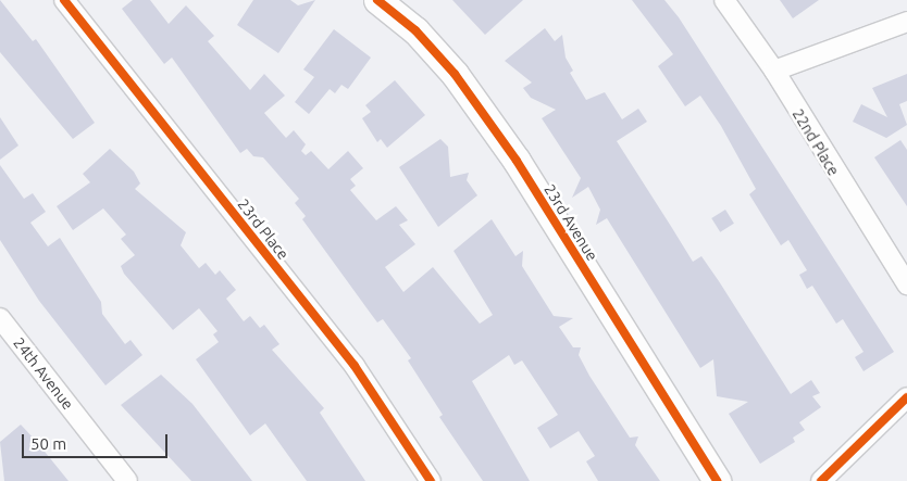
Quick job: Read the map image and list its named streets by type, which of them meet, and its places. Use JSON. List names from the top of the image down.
{
  "streets": {
    "street": [
      "22nd Place",
      "23rd Avenue",
      "23rd Place",
      "24th Avenue"
    ]
  },
  "scale_bar": "50 m"
}
